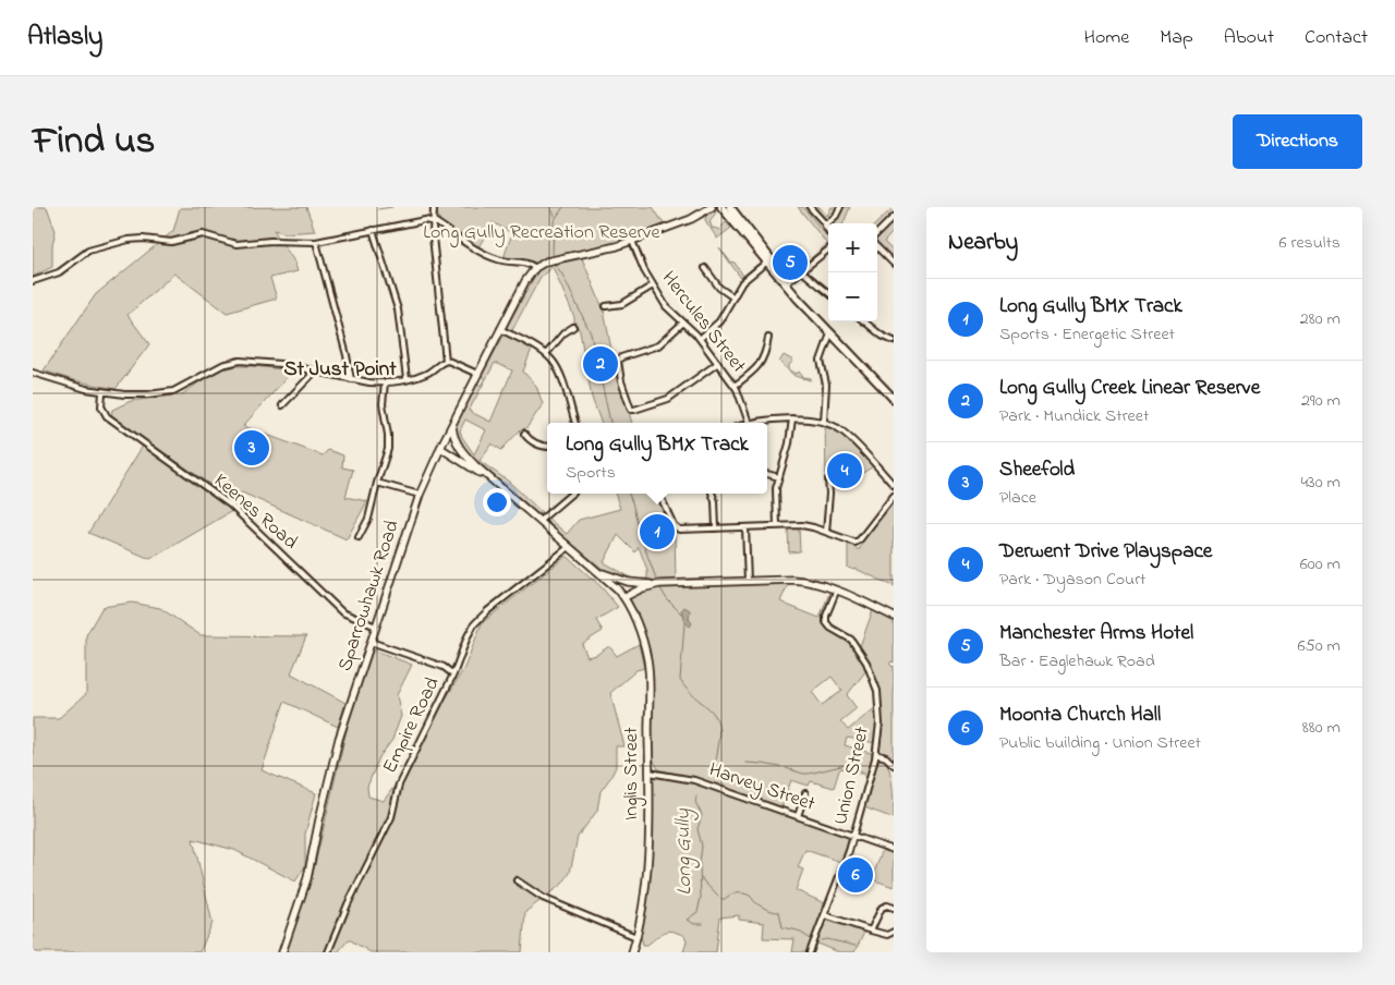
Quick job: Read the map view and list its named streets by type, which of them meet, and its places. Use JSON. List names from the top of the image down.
{
  "streets": {
    "main road": ["Sparrowhawk Road", "Inglis Street"],
    "street": [
      "Hercules Street",
      "Keenes Road",
      "Empire Road",
      "Union Street",
      "Harvey Street"
    ]
  },
  "crossings": [
    ["Keenes Road", "Sparrowhawk Road"],
    ["Inglis Street", "Harvey Street"],
    ["Union Street", "Harvey Street"]
  ],
  "districts": ["St Just Point"],
  "water": ["Long Gully"],
  "parks": ["Long Gully Recreation Reserve"],
  "page": {
    "header": "Atlasly",
    "nav": [
      "Home",
      "Map",
      "About",
      "Contact"
    ],
    "title": "Find us",
    "buttons": "Directions",
    "heading": ["Nearby", "6 results"],
    "map_buttons": ["+", "−"],
    "pins": [
      "5",
      "2",
      "3",
      "4",
      "1",
      "6"
    ],
    "list": [
      {
        "mark": "1",
        "name": "Long Gully BMX Track",
        "note": "Sports · Energetic Street",
        "value": "280 m"
      },
      {
        "mark": "2",
        "name": "Long Gully Creek Linear Reserve",
        "note": "Park · Mundick Street",
        "value": "290 m"
      },
      {
        "mark": "3",
        "name": "Sheefold",
        "note": "Place",
        "value": "430 m"
      },
      {
        "mark": "4",
        "name": "Derwent Drive Playspace",
        "note": "Park · Dyason Court",
        "value": "600 m"
      },
      {
        "mark": "5",
        "name": "Manchester Arms Hotel",
        "note": "Bar · Eaglehawk Road",
        "value": "650 m"
      },
      {
        "mark": "6",
        "name": "Moonta Church Hall",
        "note": "Public building · Union Street",
        "value": "880 m"
      }
    ],
    "popup": ["Long Gully BMX Track", "Sports"]
  }
}
